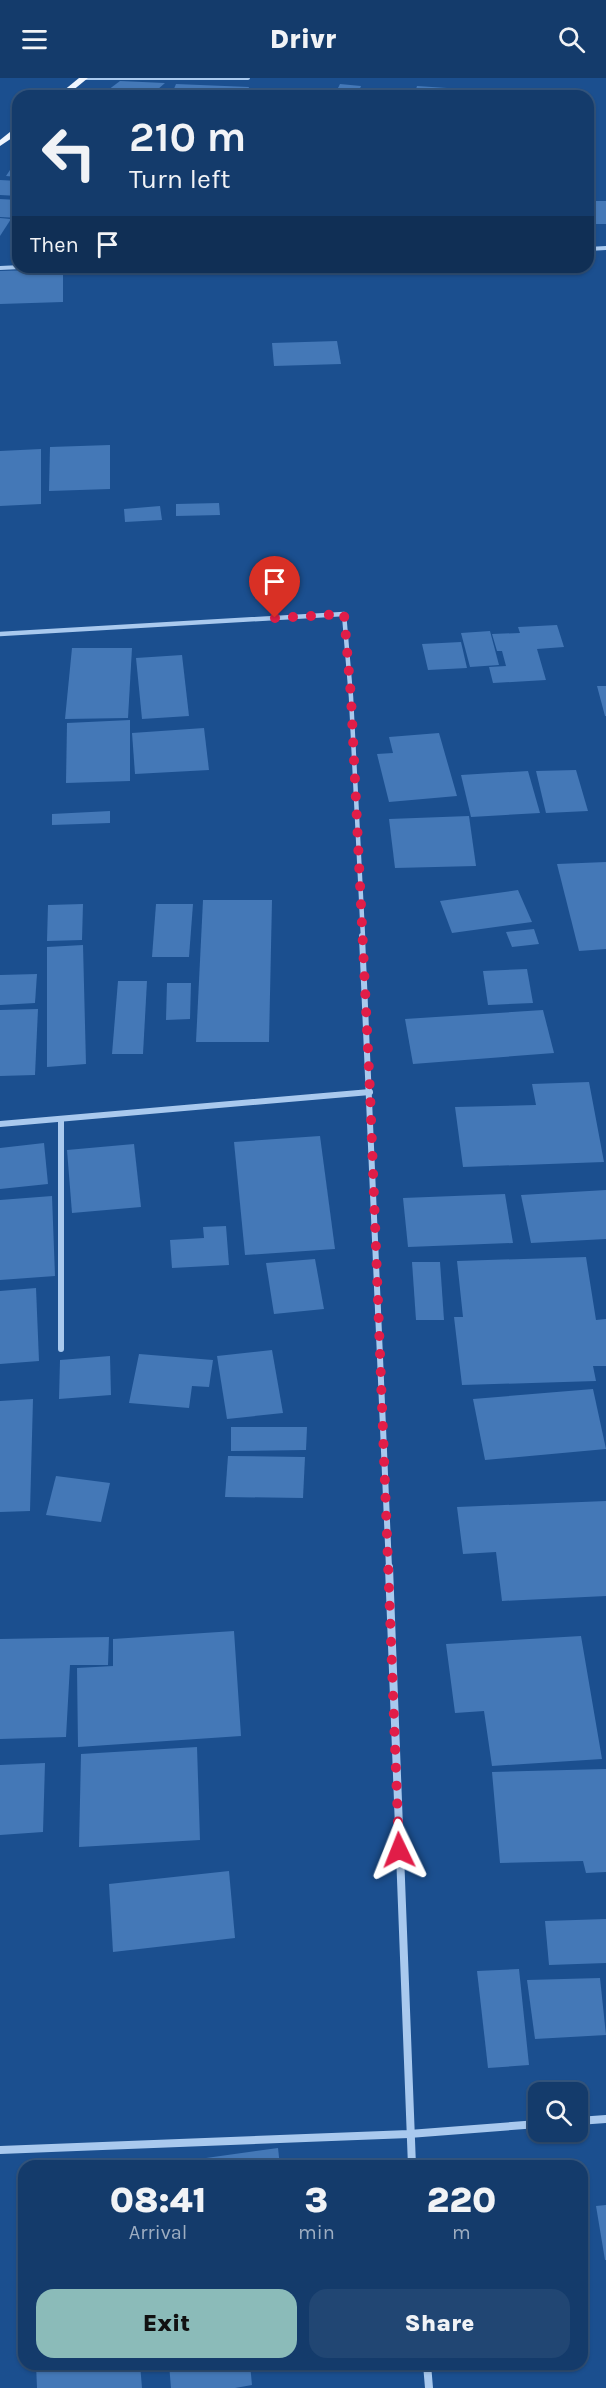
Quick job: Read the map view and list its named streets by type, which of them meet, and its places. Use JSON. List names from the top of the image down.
{
  "page": {
    "header": "Drivr",
    "turn": ["210 m", "Turn left"],
    "then": "Then",
    "eta": [
      "08:41",
      "Arrival",
      "3",
      "min",
      "220",
      "m"
    ],
    "buttons": ["Exit", "Share"]
  }
}
